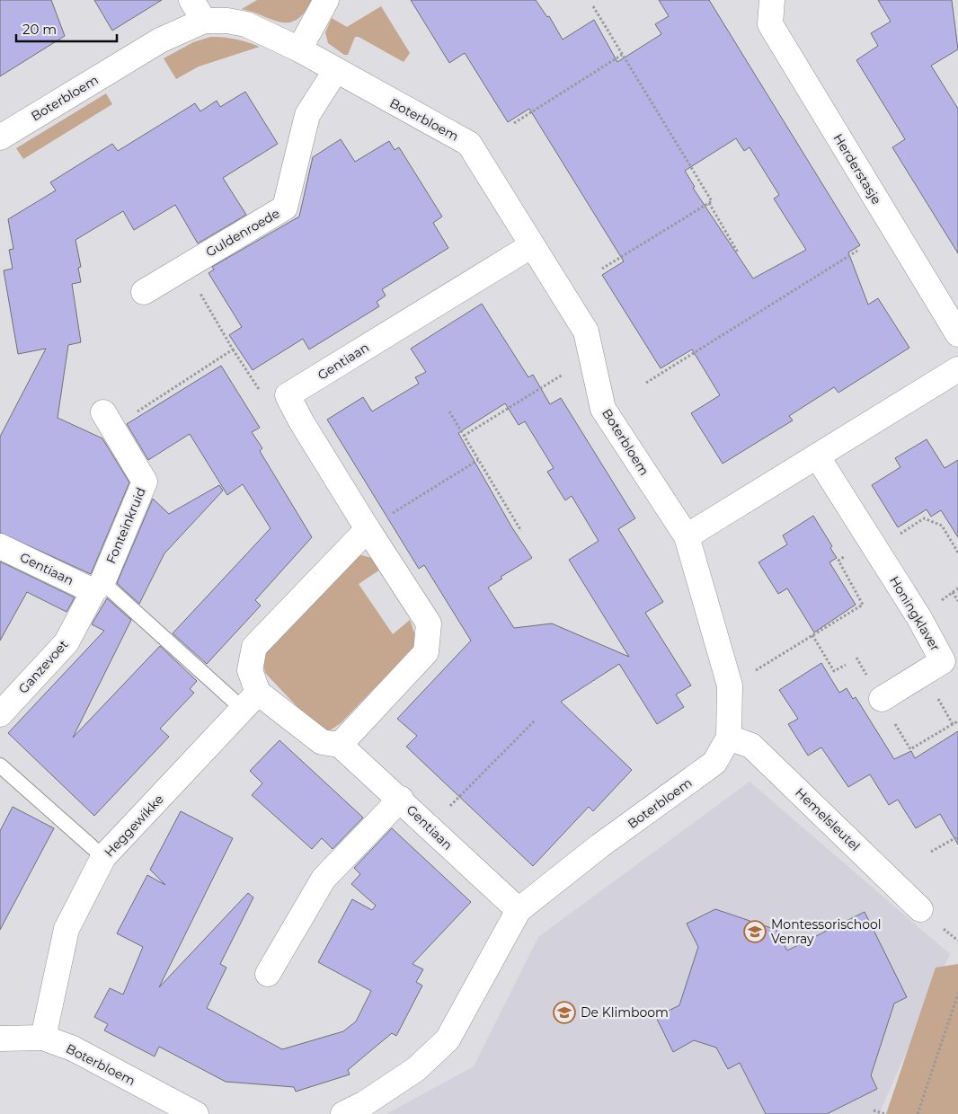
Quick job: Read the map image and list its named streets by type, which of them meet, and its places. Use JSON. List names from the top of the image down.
{
  "streets": {
    "street": [
      "Boterbloem",
      "Herderstasje",
      "Guldenroede",
      "Gentiaan",
      "Fonteinkruid",
      "Honingklaver",
      "Ganzevoet",
      "Hemelsleutel",
      "Heggewikke"
    ]
  },
  "crossings": [
    ["Boterbloem", "Guldenroede"],
    ["Boterbloem", "Gentiaan"],
    ["Boterbloem", "Hemelsleutel"],
    ["Boterbloem", "Heggewikke"],
    ["Gentiaan", "Fonteinkruid"],
    ["Gentiaan", "Ganzevoet"],
    ["Gentiaan", "Heggewikke"],
    ["Fonteinkruid", "Ganzevoet"]
  ],
  "places": {
    "school or university": ["Montessorischool Venray", "De Klimboom"]
  },
  "scale_bar": "20 m"
}
